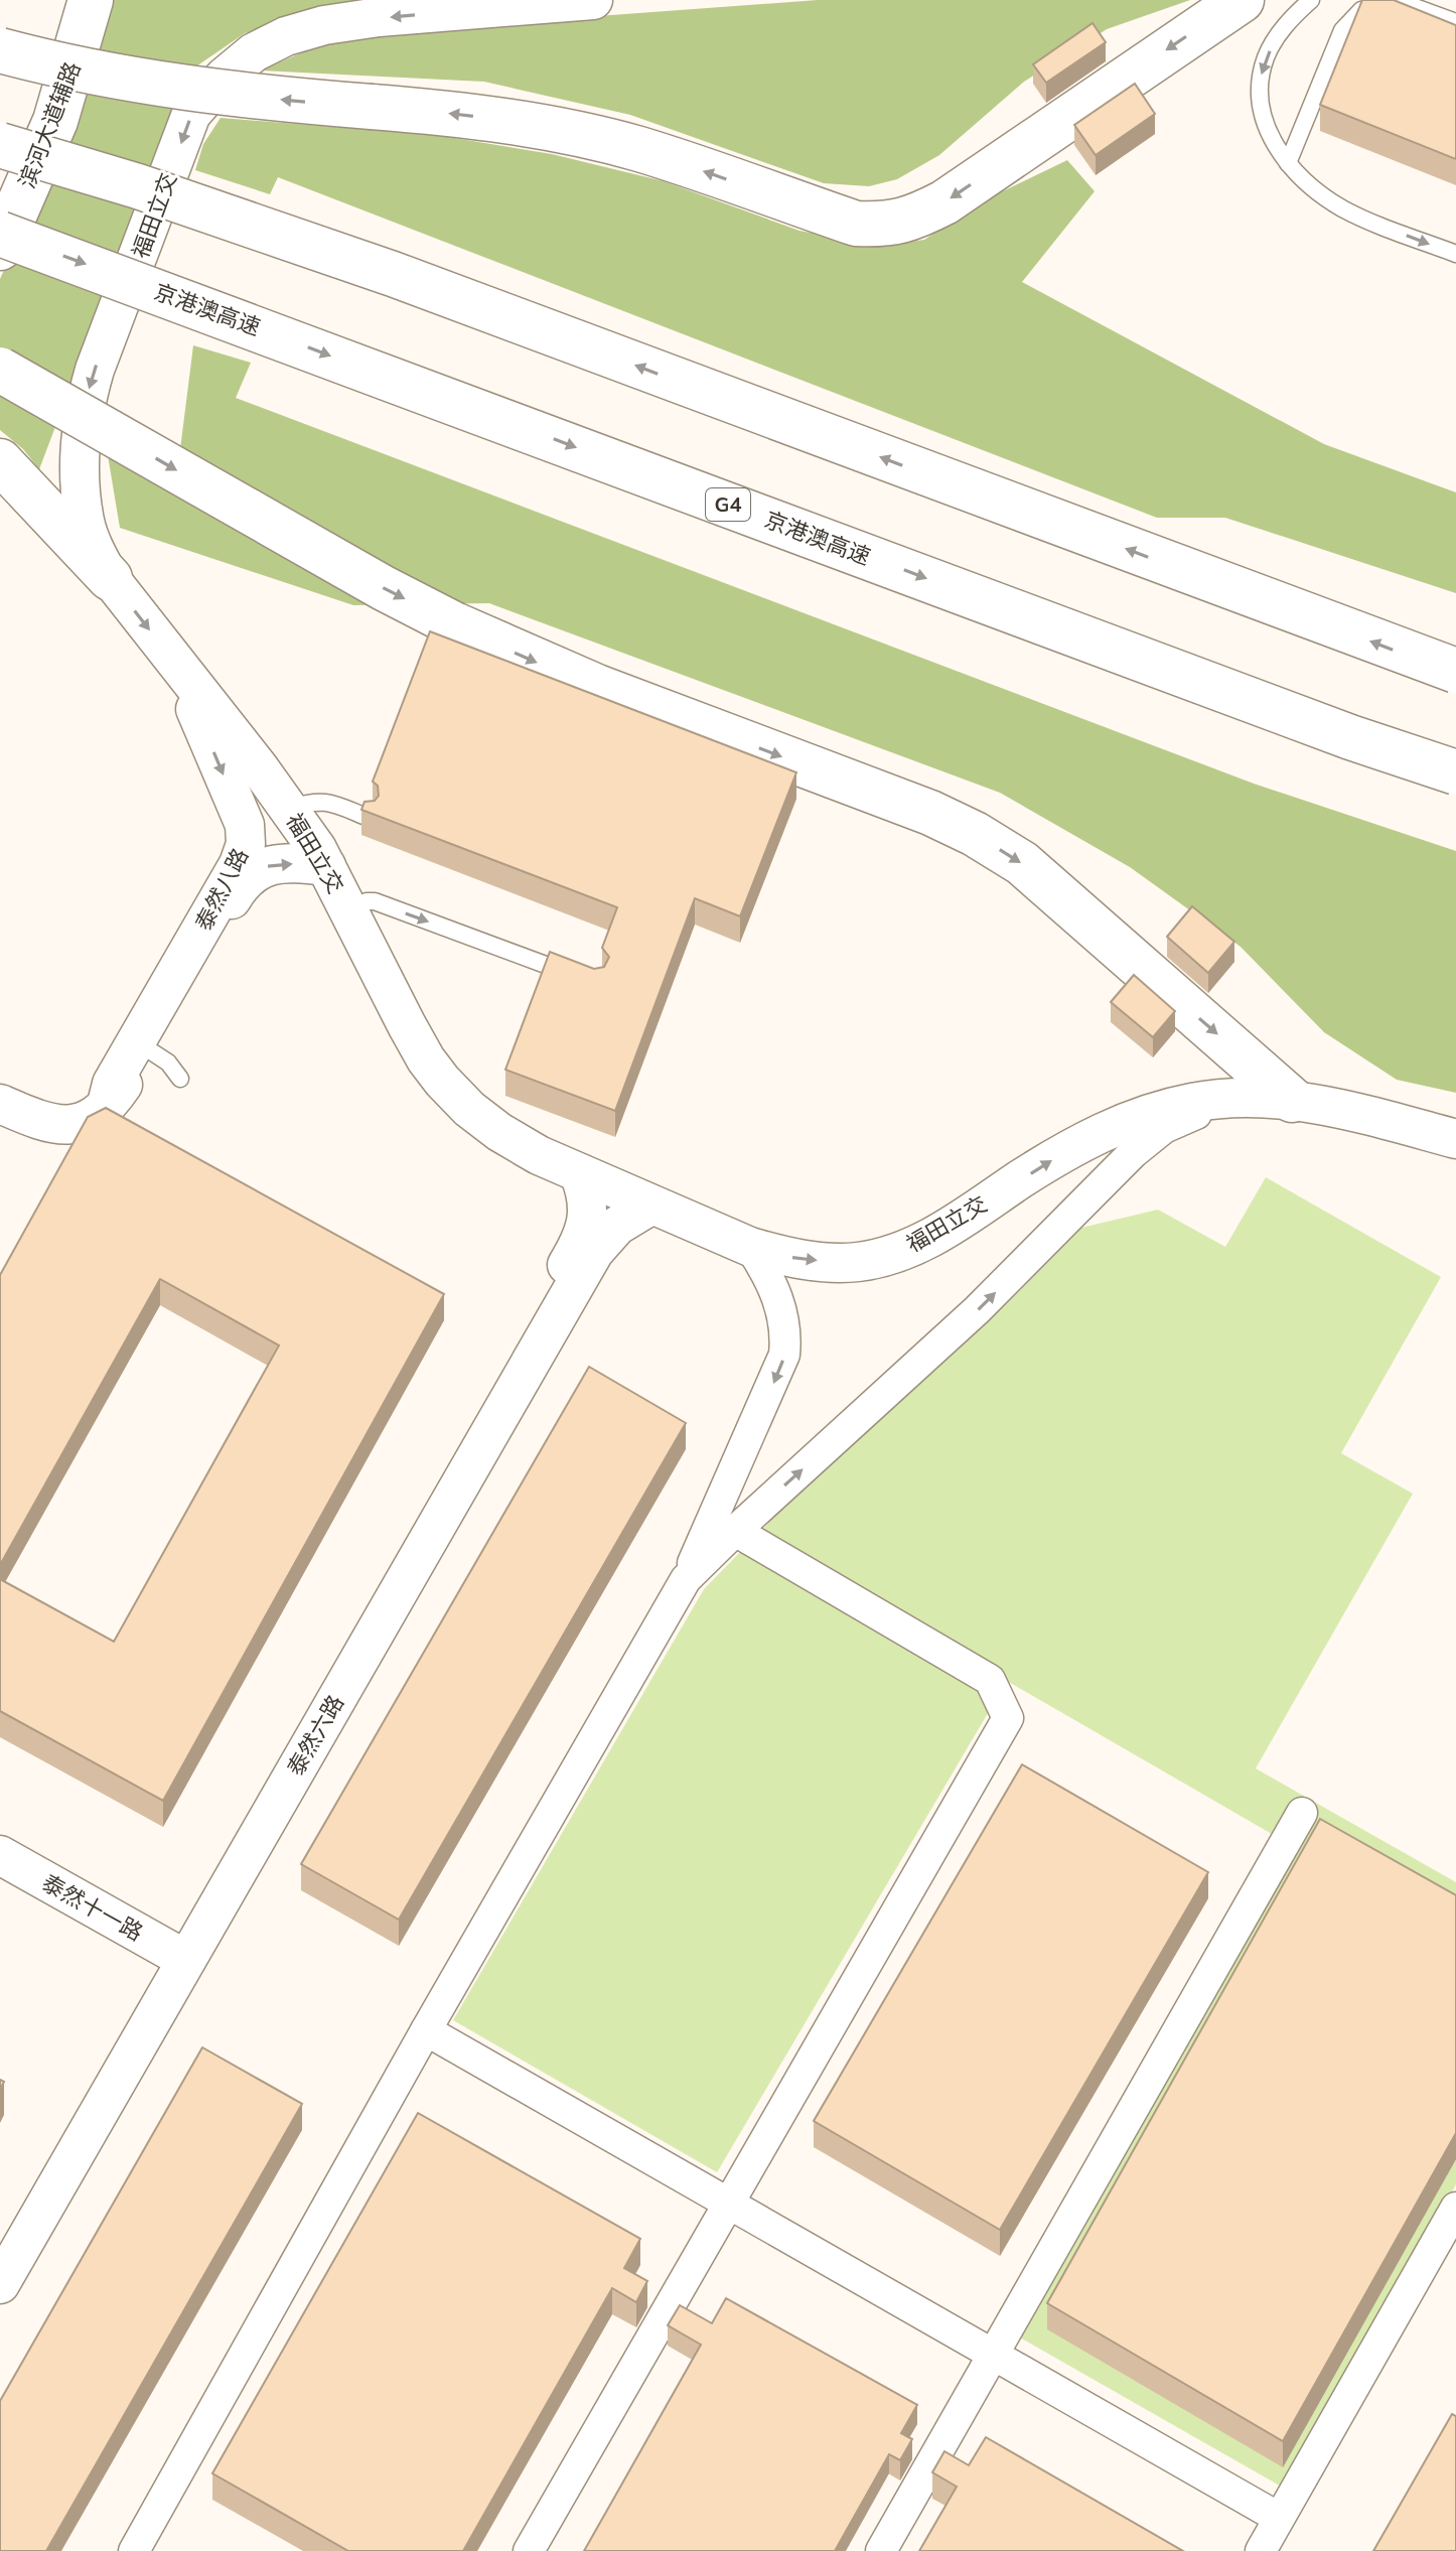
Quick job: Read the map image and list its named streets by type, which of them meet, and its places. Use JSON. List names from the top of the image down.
{
  "streets": {
    "main road": ["滨河大道辅路", "京港澳高速", "G4"],
    "street": [
      "福田立交",
      "泰然八路",
      "泰然六路",
      "泰然十一路"
    ]
  },
  "crossings": [
    ["福田立交", "泰然八路"],
    ["福田立交", "泰然六路"],
    ["泰然六路", "泰然十一路"]
  ]
}
